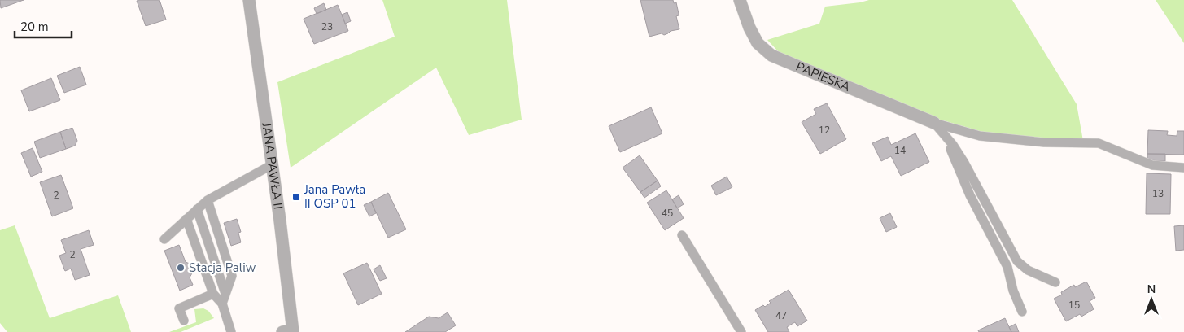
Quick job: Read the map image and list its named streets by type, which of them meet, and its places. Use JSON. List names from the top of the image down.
{
  "streets": {
    "street": ["PAPIESKA", "JANA PAWŁA II"]
  },
  "places": {
    "transit": ["Jana Pawła II OSP 01"],
    "other": ["Stacja Paliw"]
  },
  "house_numbers": [
    "23",
    "12",
    "14",
    "13",
    "2",
    "45",
    "2",
    "15",
    "47"
  ],
  "scale_bar": "20 m",
  "north": "top"
}
